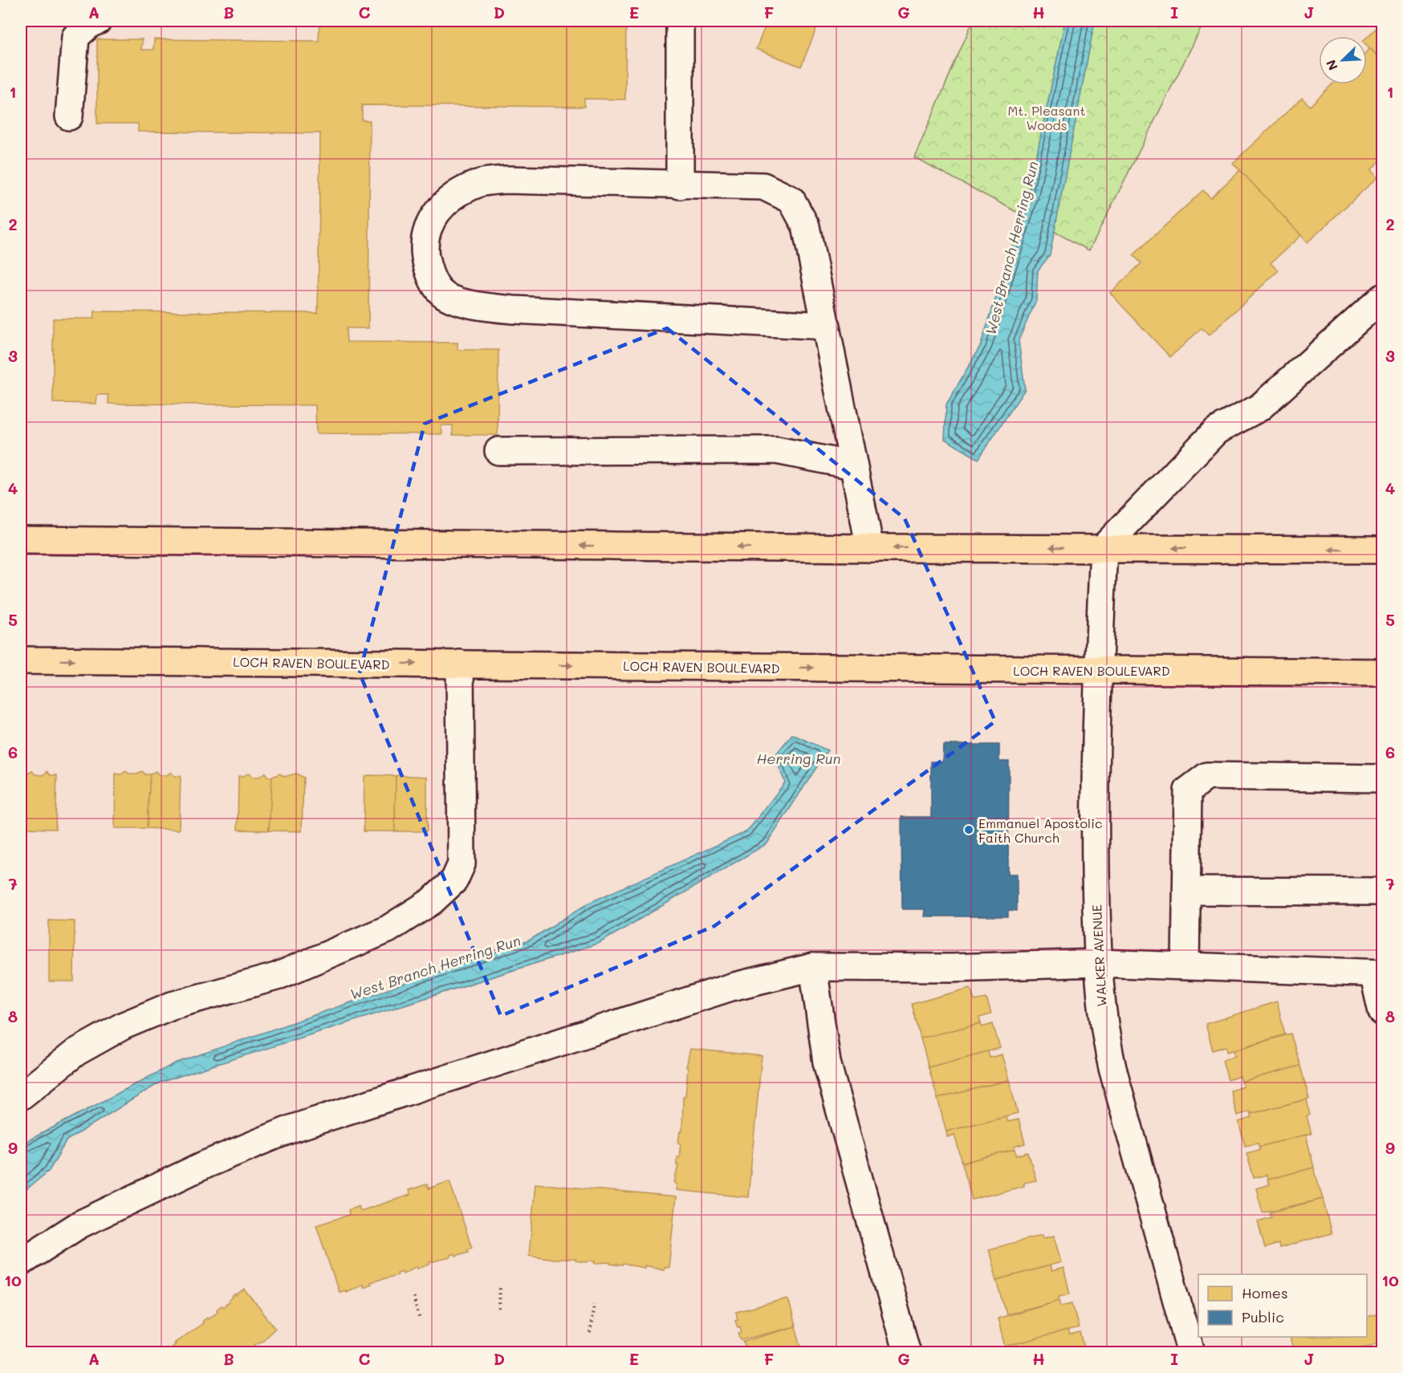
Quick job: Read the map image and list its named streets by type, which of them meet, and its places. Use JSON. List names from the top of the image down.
{
  "streets": {
    "main road": ["LOCH RAVEN BOULEVARD"],
    "street": ["WALKER AVENUE"]
  },
  "crossings": [
    ["LOCH RAVEN BOULEVARD", "WALKER AVENUE"]
  ],
  "water": ["West Branch Herring Run", "Herring Run"],
  "parks": ["Mt. Pleasant Woods"],
  "places": ["Emmanuel Apostolic Faith Church"],
  "legend": ["Homes", "Public"],
  "north": "bottom left",
  "grid": {
    "columns": [
      "A",
      "B",
      "C",
      "D",
      "E",
      "F",
      "G",
      "H",
      "I",
      "J"
    ],
    "rows": [
      "1",
      "2",
      "3",
      "4",
      "5",
      "6",
      "7",
      "8",
      "9",
      "10"
    ]
  }
}
